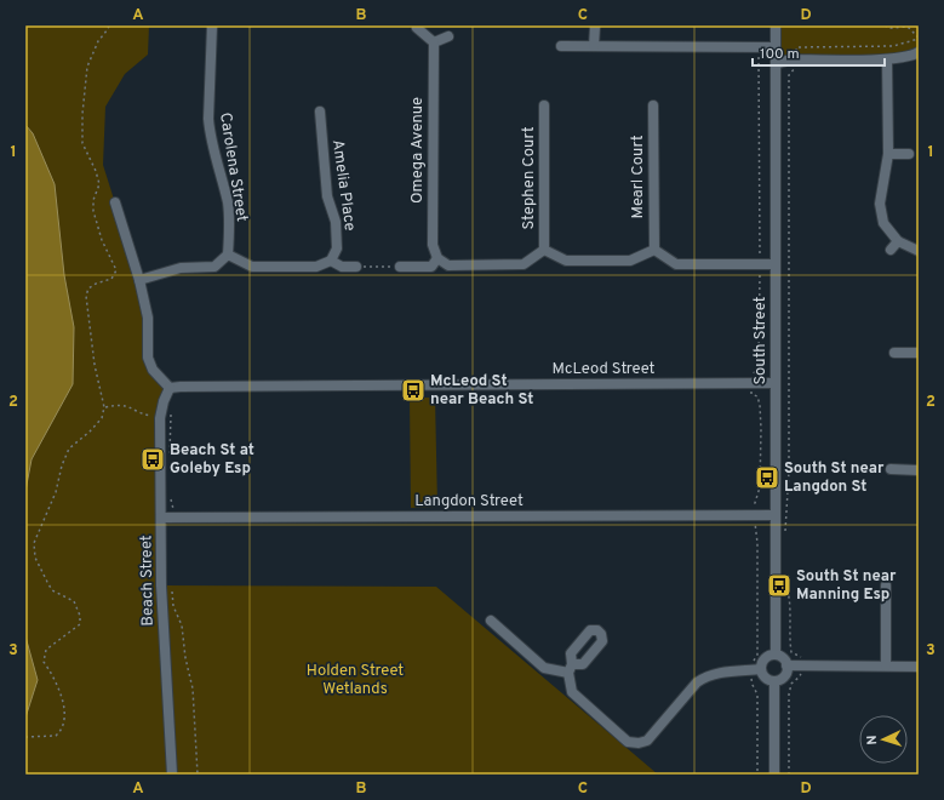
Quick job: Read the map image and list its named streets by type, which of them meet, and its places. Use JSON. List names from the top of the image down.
{
  "streets": {
    "street": [
      "Omega Avenue",
      "Carolena Street",
      "Mearl Court",
      "Stephen Court",
      "Amelia Place",
      "South Street",
      "McLeod Street",
      "Langdon Street",
      "Beach Street"
    ]
  },
  "crossings": [
    ["South Street", "McLeod Street"],
    ["South Street", "Langdon Street"],
    ["McLeod Street", "Beach Street"],
    ["Langdon Street", "Beach Street"]
  ],
  "parks": ["Holden Street Wetlands"],
  "places": {
    "bus stop": [
      "McLeod St near Beach St",
      "Beach St at Goleby Esp",
      "South St near Langdon St",
      "South St near Manning Esp"
    ]
  },
  "scale_bar": "100 m",
  "north": "left",
  "grid": {
    "columns": [
      "A",
      "B",
      "C",
      "D"
    ],
    "rows": ["1", "2", "3"]
  }
}
